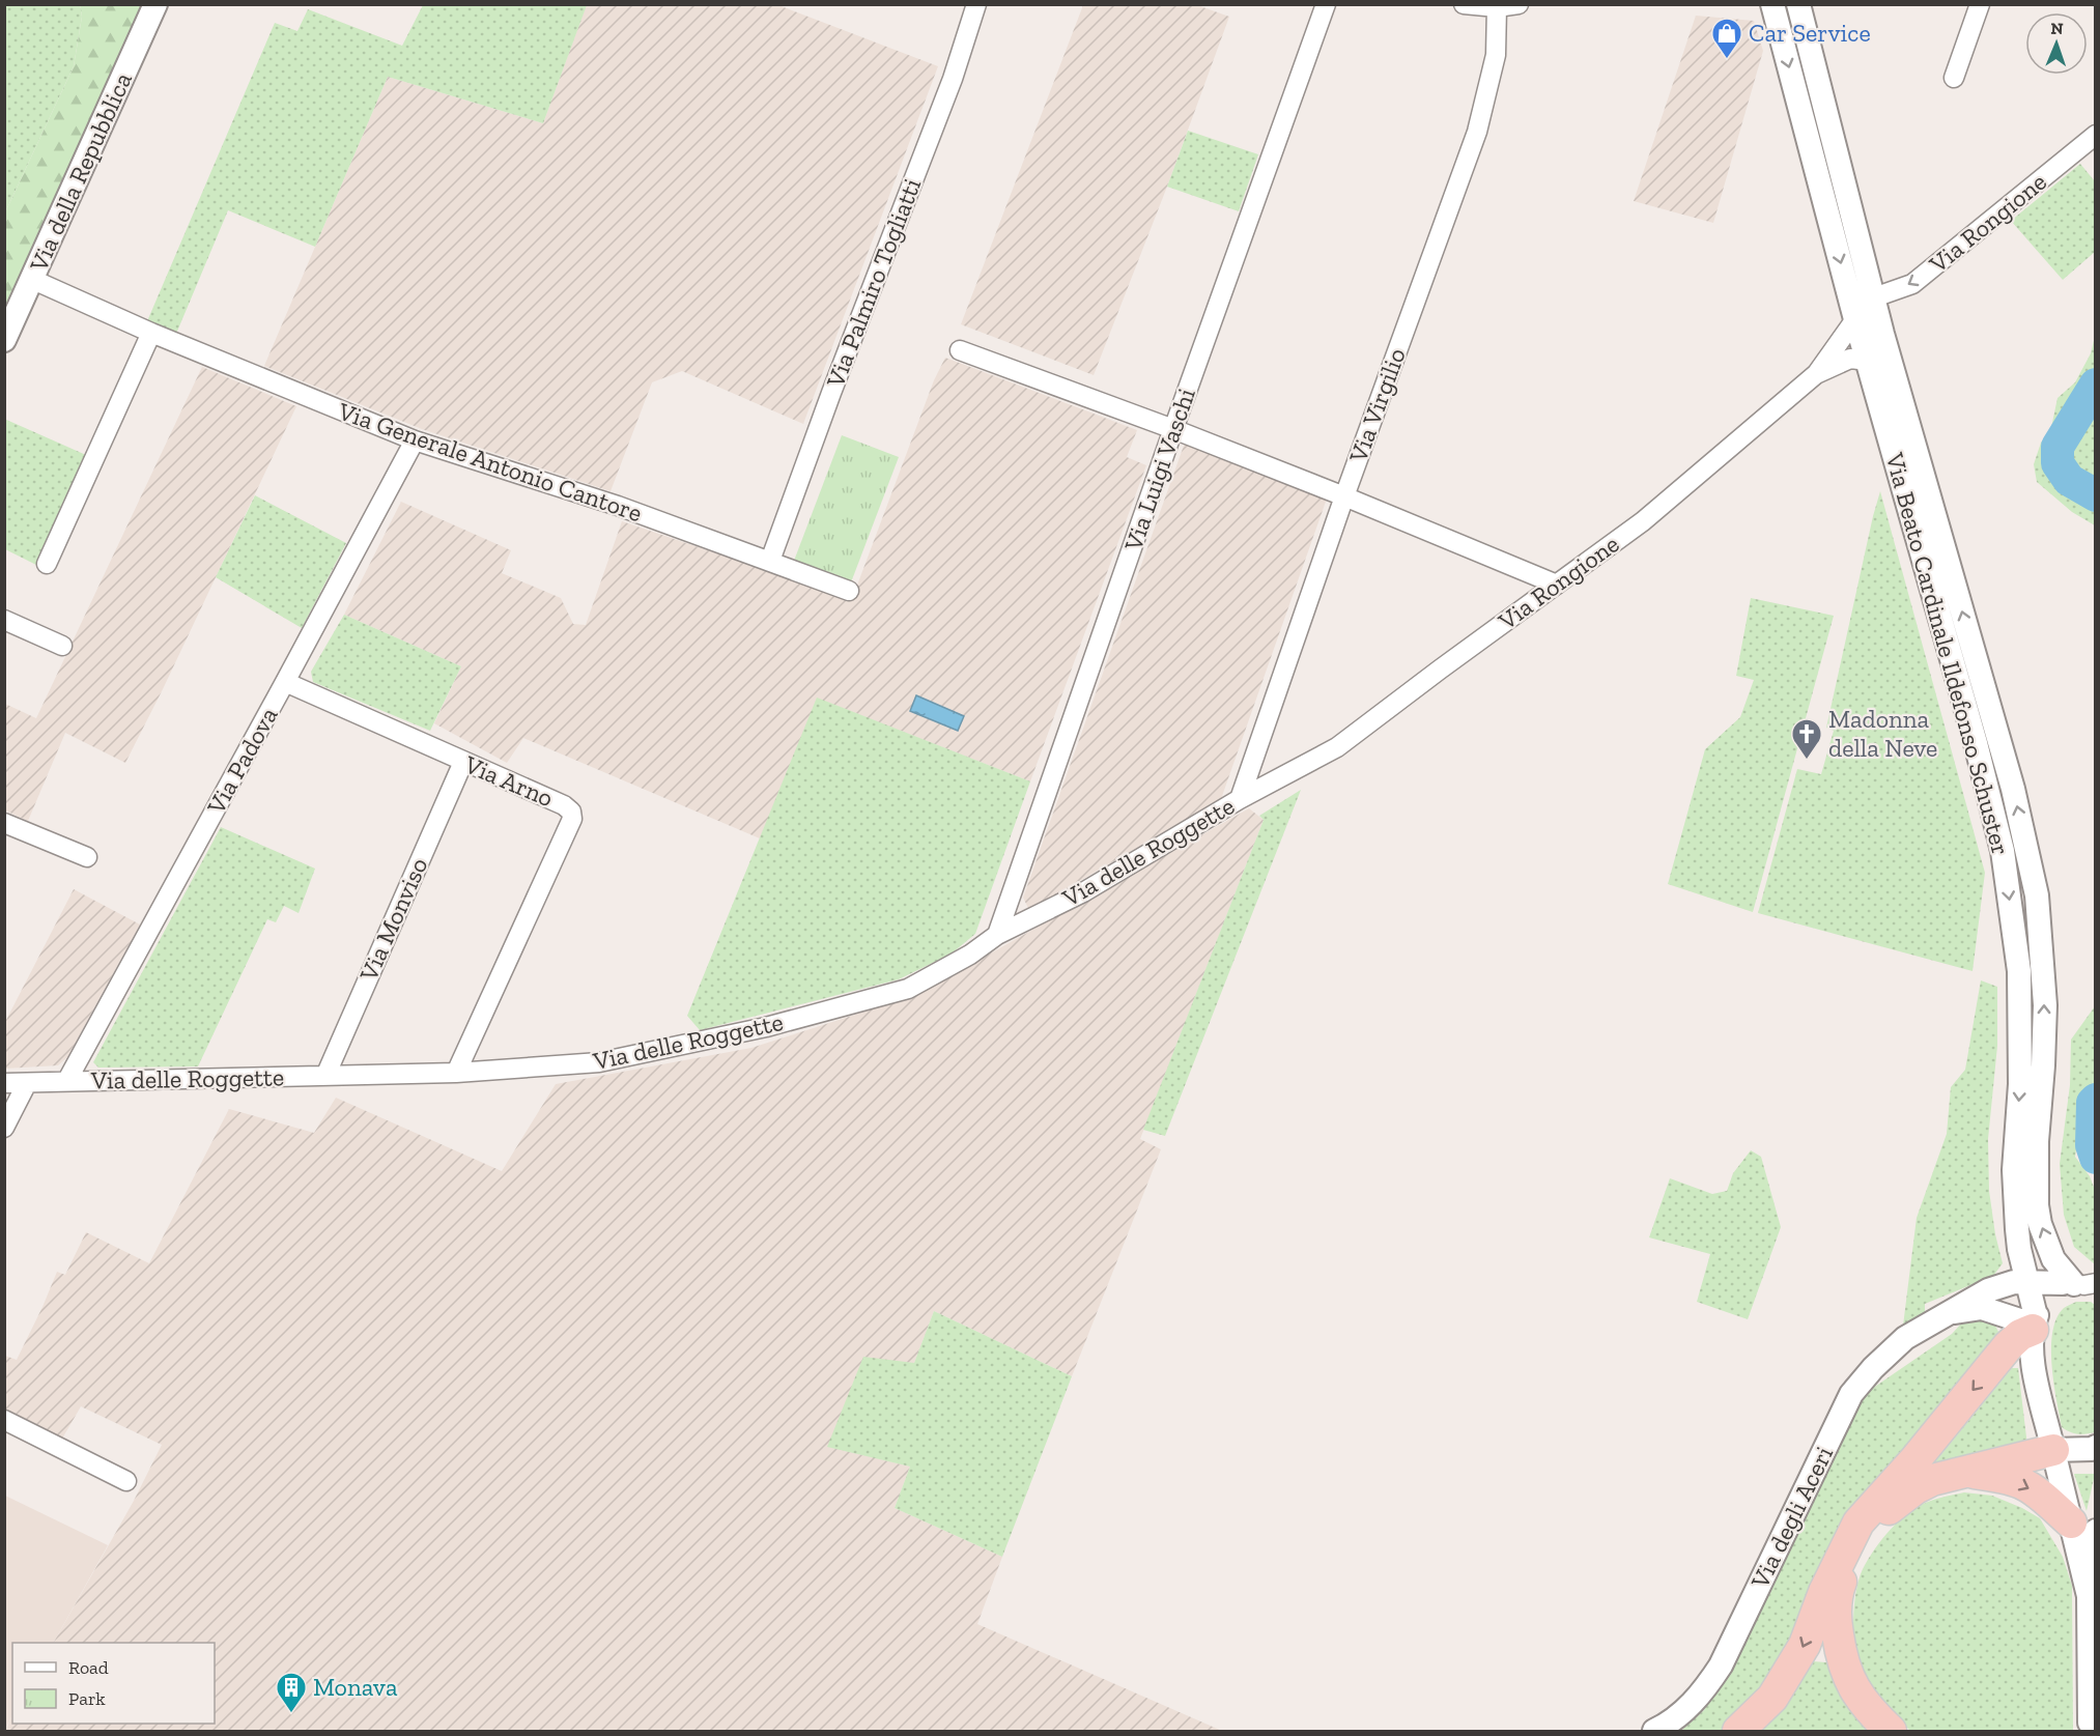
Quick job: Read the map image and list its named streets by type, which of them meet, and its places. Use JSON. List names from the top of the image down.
{
  "streets": {
    "street": [
      "Via della Repubblica",
      "Via Rongione",
      "Via Palmiro Togliatti",
      "Via Virgilio",
      "Via Generale Antonio Cantore",
      "Via Luigi Vaschi",
      "Via Beato Cardinale Ildefonso Schuster",
      "Via Padova",
      "Via Arno",
      "Via delle Roggette",
      "Via Monviso",
      "Via degli Aceri"
    ]
  },
  "crossings": [
    ["Via della Repubblica", "Via Generale Antonio Cantore"],
    ["Via Rongione", "Via Beato Cardinale Ildefonso Schuster"],
    ["Via Rongione", "Via delle Roggette"],
    ["Via Palmiro Togliatti", "Via Generale Antonio Cantore"],
    ["Via Virgilio", "Via delle Roggette"],
    ["Via Generale Antonio Cantore", "Via Padova"],
    ["Via Luigi Vaschi", "Via delle Roggette"],
    ["Via Padova", "Via Arno"],
    ["Via Padova", "Via delle Roggette"],
    ["Via Arno", "Via delle Roggette"],
    ["Via Arno", "Via Monviso"],
    ["Via delle Roggette", "Via Monviso"]
  ],
  "places": {
    "shop": ["Car Service"],
    "church": ["Madonna della Neve"],
    "building": ["Monava"]
  },
  "legend": ["Road", "Park"],
  "north": "top"
}
